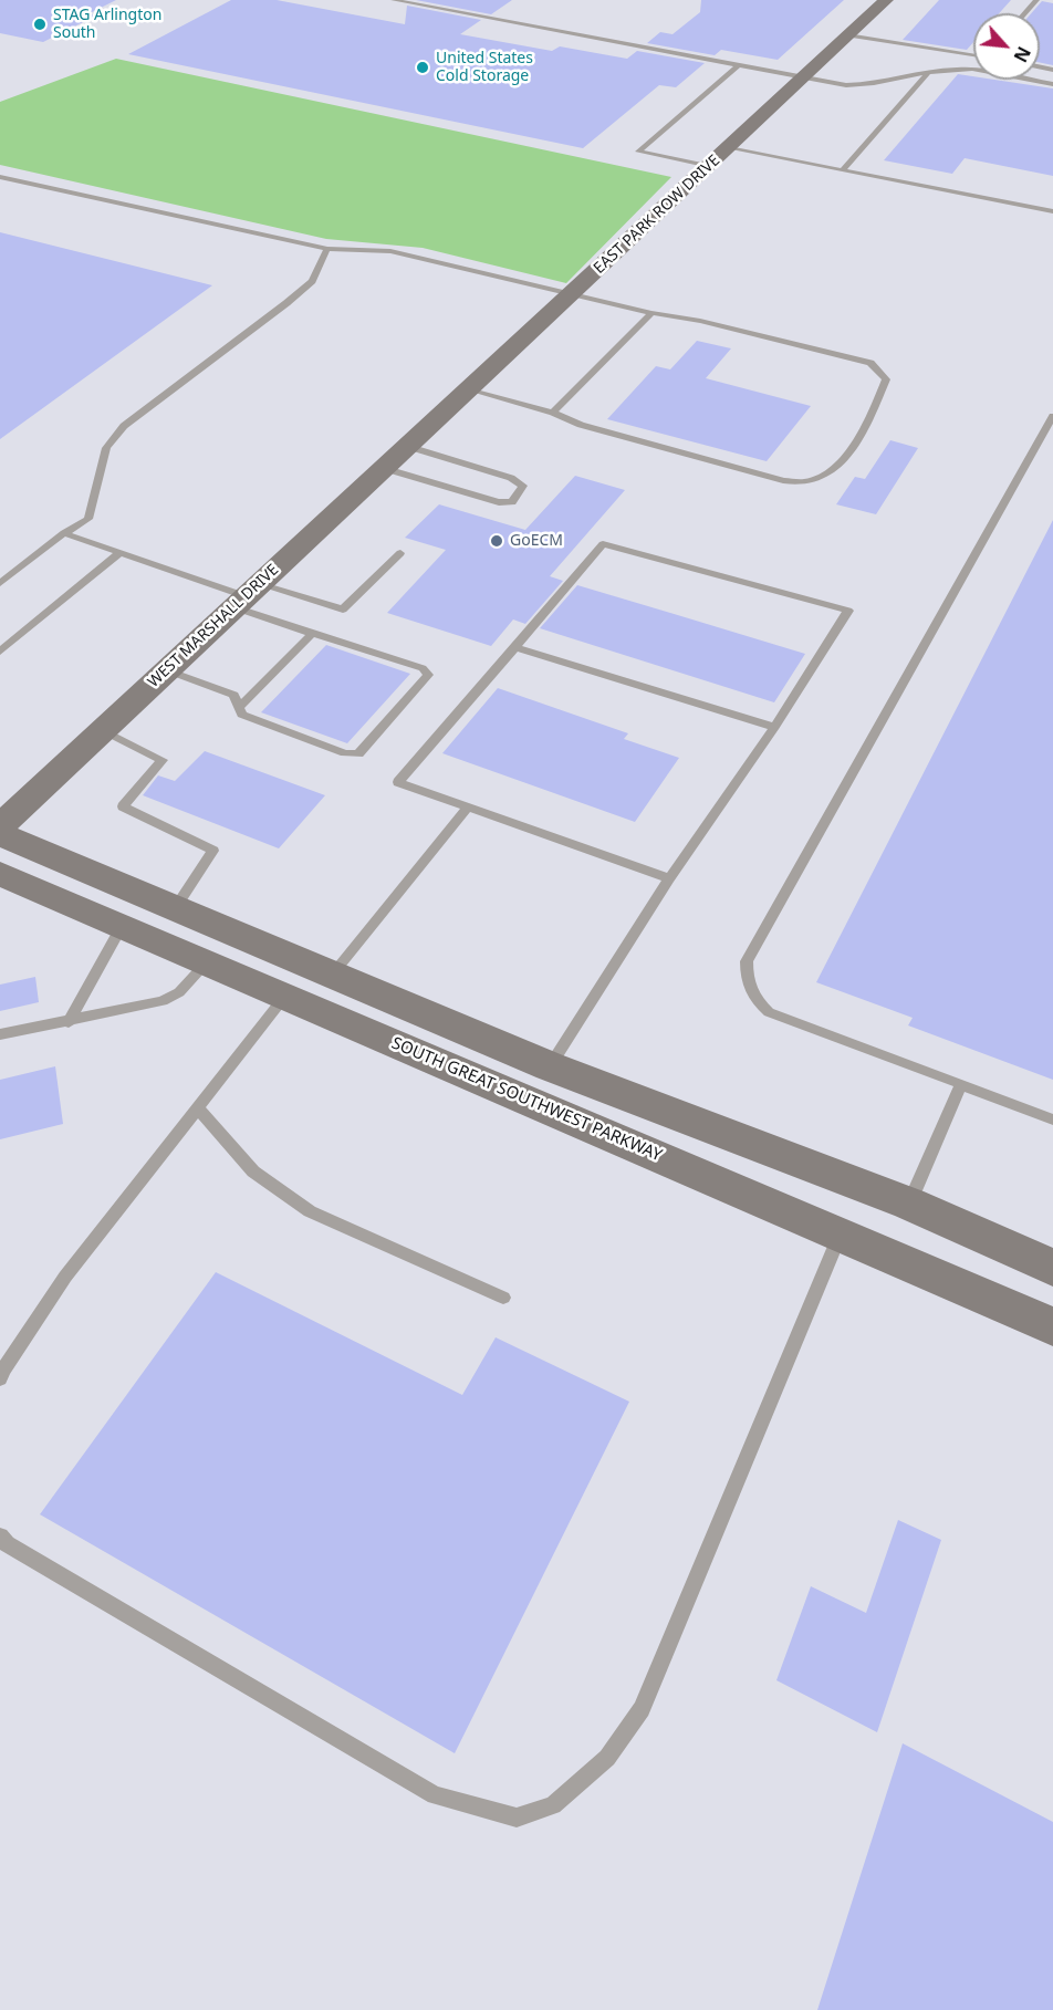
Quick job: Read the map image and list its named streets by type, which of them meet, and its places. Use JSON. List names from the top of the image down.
{
  "streets": {
    "main road": ["EAST PARK ROW DRIVE", "WEST MARSHALL DRIVE", "SOUTH GREAT SOUTHWEST PARKWAY"]
  },
  "crossings": [
    ["EAST PARK ROW DRIVE", "WEST MARSHALL DRIVE"]
  ],
  "places": ["STAG Arlington South", "United States Cold Storage", "GoECM"],
  "north": "bottom right"
}
